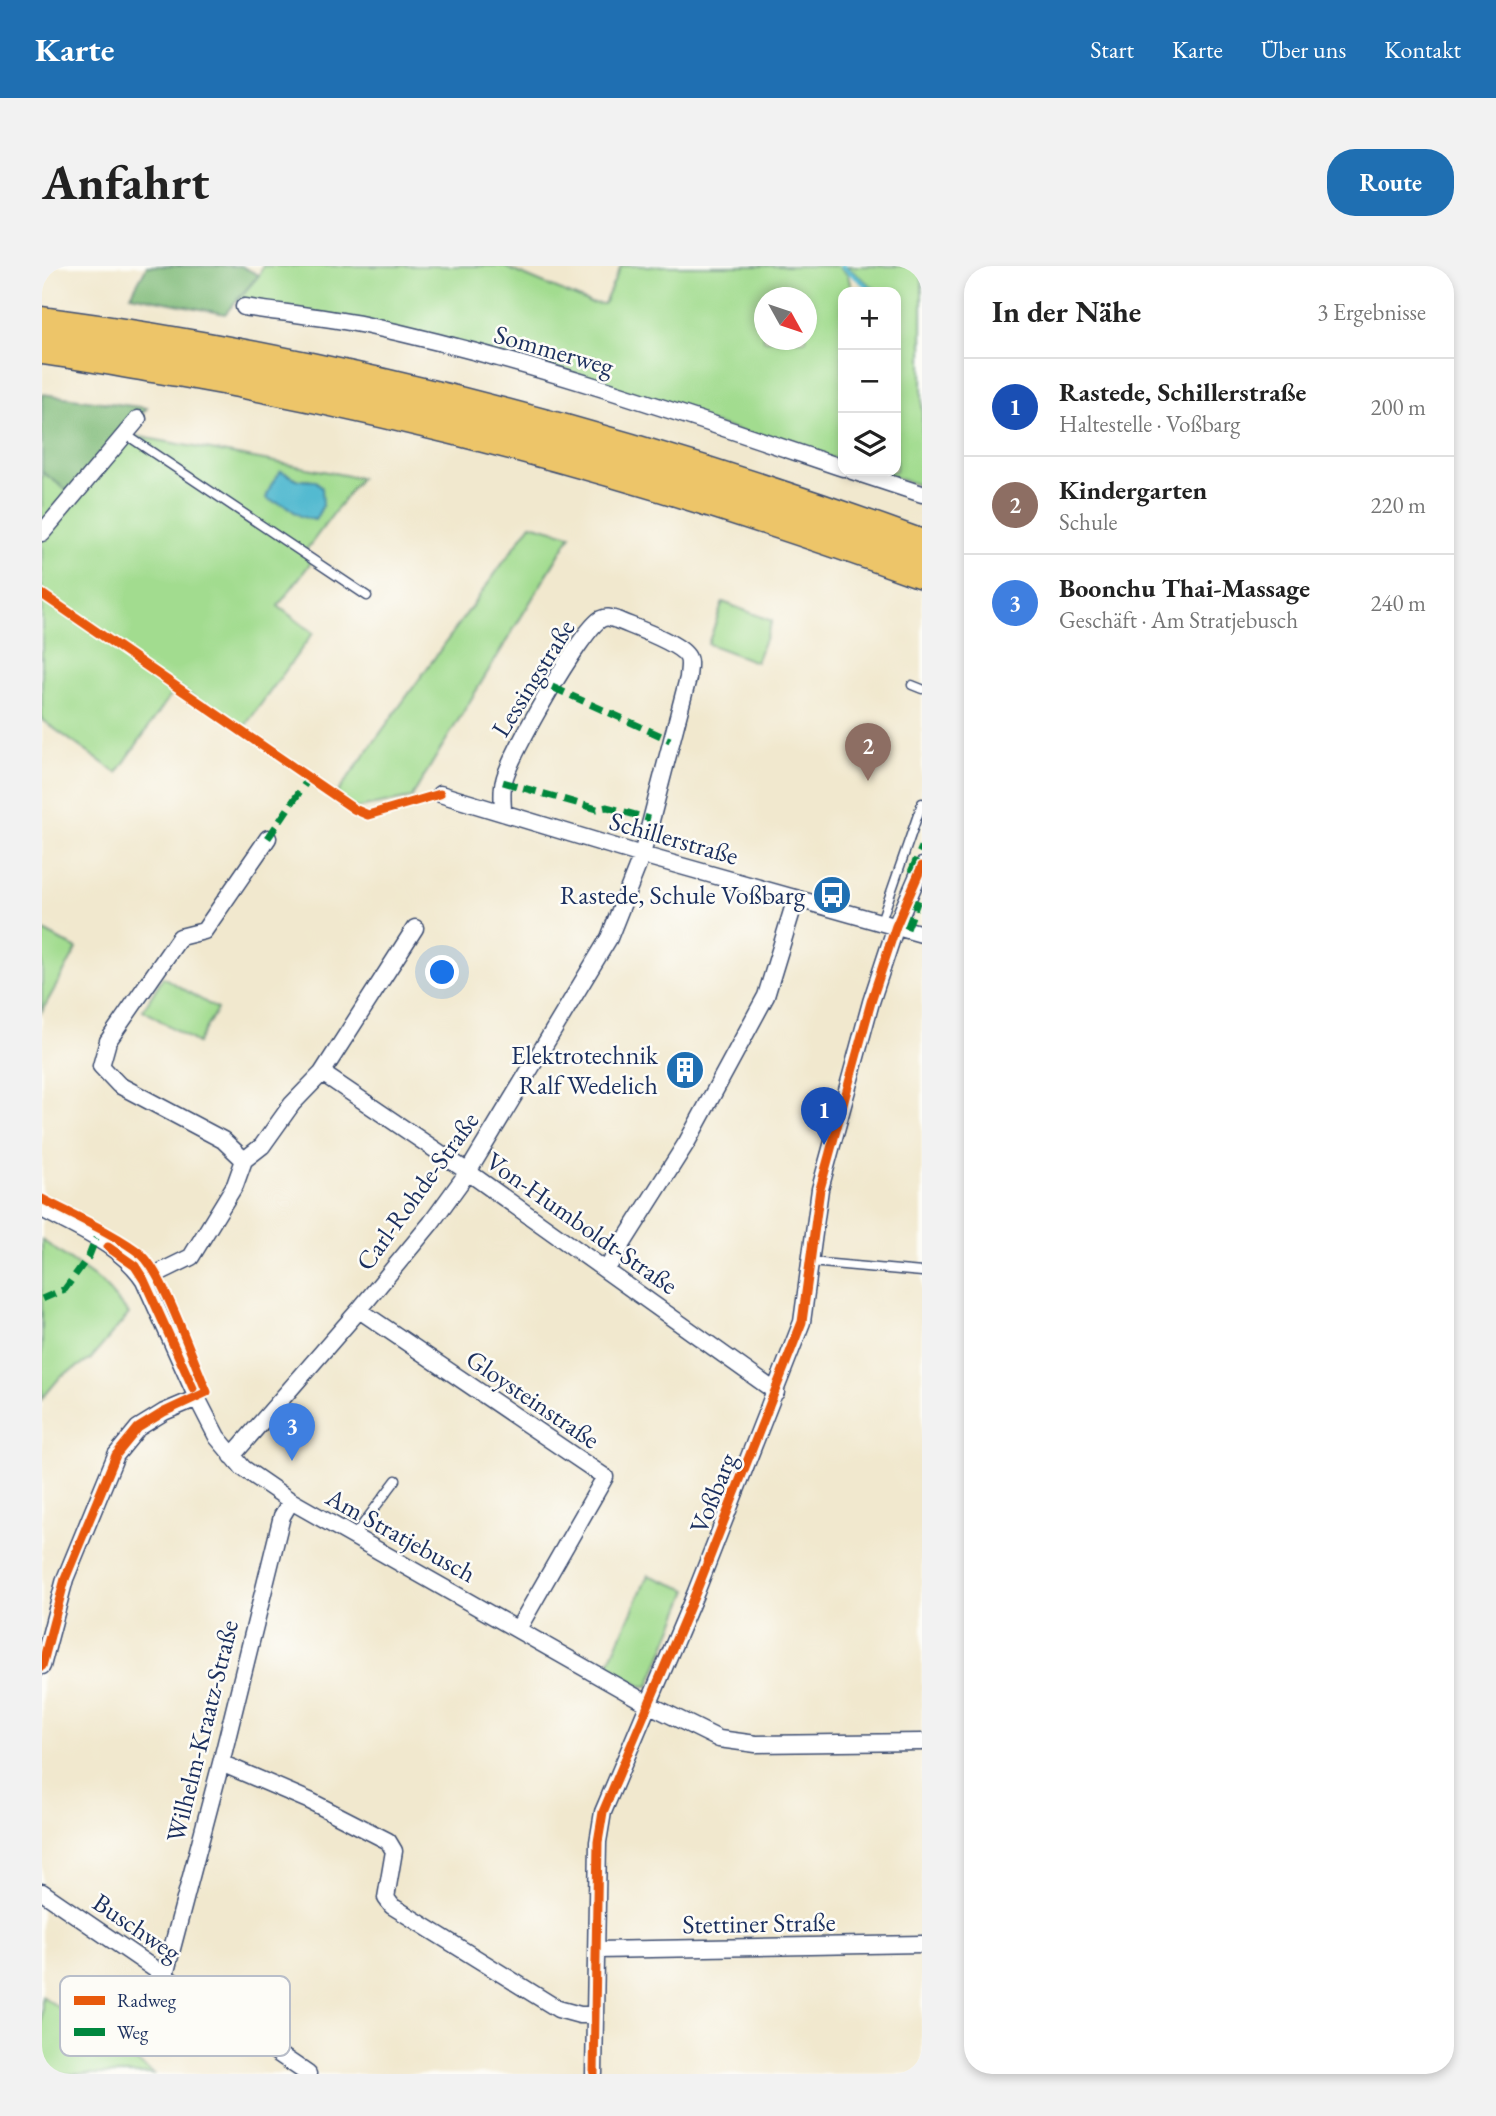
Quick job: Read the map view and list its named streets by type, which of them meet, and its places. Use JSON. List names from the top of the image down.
{
  "streets": {
    "street": [
      "Sommerweg",
      "Lessingstraße",
      "Schillerstraße",
      "Carl-Rohde-Straße",
      "Von-Humboldt-Straße",
      "Gloysteinstraße",
      "Voßbarg",
      "Am Stratjebusch",
      "Wilhelm-Kraatz-Straße",
      "Stettiner Straße",
      "Buschweg"
    ]
  },
  "crossings": [
    ["Lessingstraße", "Schillerstraße"],
    ["Lessingstraße", "Carl-Rohde-Straße"],
    ["Schillerstraße", "Carl-Rohde-Straße"],
    ["Schillerstraße", "Voßbarg"],
    ["Carl-Rohde-Straße", "Von-Humboldt-Straße"],
    ["Carl-Rohde-Straße", "Gloysteinstraße"],
    ["Carl-Rohde-Straße", "Am Stratjebusch"],
    ["Von-Humboldt-Straße", "Voßbarg"],
    ["Gloysteinstraße", "Am Stratjebusch"],
    ["Voßbarg", "Am Stratjebusch"],
    ["Voßbarg", "Stettiner Straße"],
    ["Am Stratjebusch", "Wilhelm-Kraatz-Straße"],
    ["Wilhelm-Kraatz-Straße", "Buschweg"]
  ],
  "places": {
    "bus stop": ["Rastede, Schule Voßbarg"],
    "building": ["Elektrotechnik Ralf Wedelich"]
  },
  "legend": ["Radweg", "Weg"],
  "north": "bottom right",
  "page": {
    "header": "Karte",
    "nav": [
      "Start",
      "Karte",
      "Über uns",
      "Kontakt"
    ],
    "buttons": "Route",
    "title": "Anfahrt",
    "heading": ["In der Nähe", "3 Ergebnisse"],
    "map_buttons": ["+", "−"],
    "list": [
      {
        "mark": "1",
        "name": "Rastede, Schillerstraße",
        "note": "Haltestelle · Voßbarg",
        "value": "200 m"
      },
      {
        "mark": "2",
        "name": "Kindergarten",
        "note": "Schule",
        "value": "220 m"
      },
      {
        "mark": "3",
        "name": "Boonchu Thai-Massage",
        "note": "Geschäft · Am Stratjebusch",
        "value": "240 m"
      }
    ],
    "pins": ["2", "1", "3"]
  }
}
